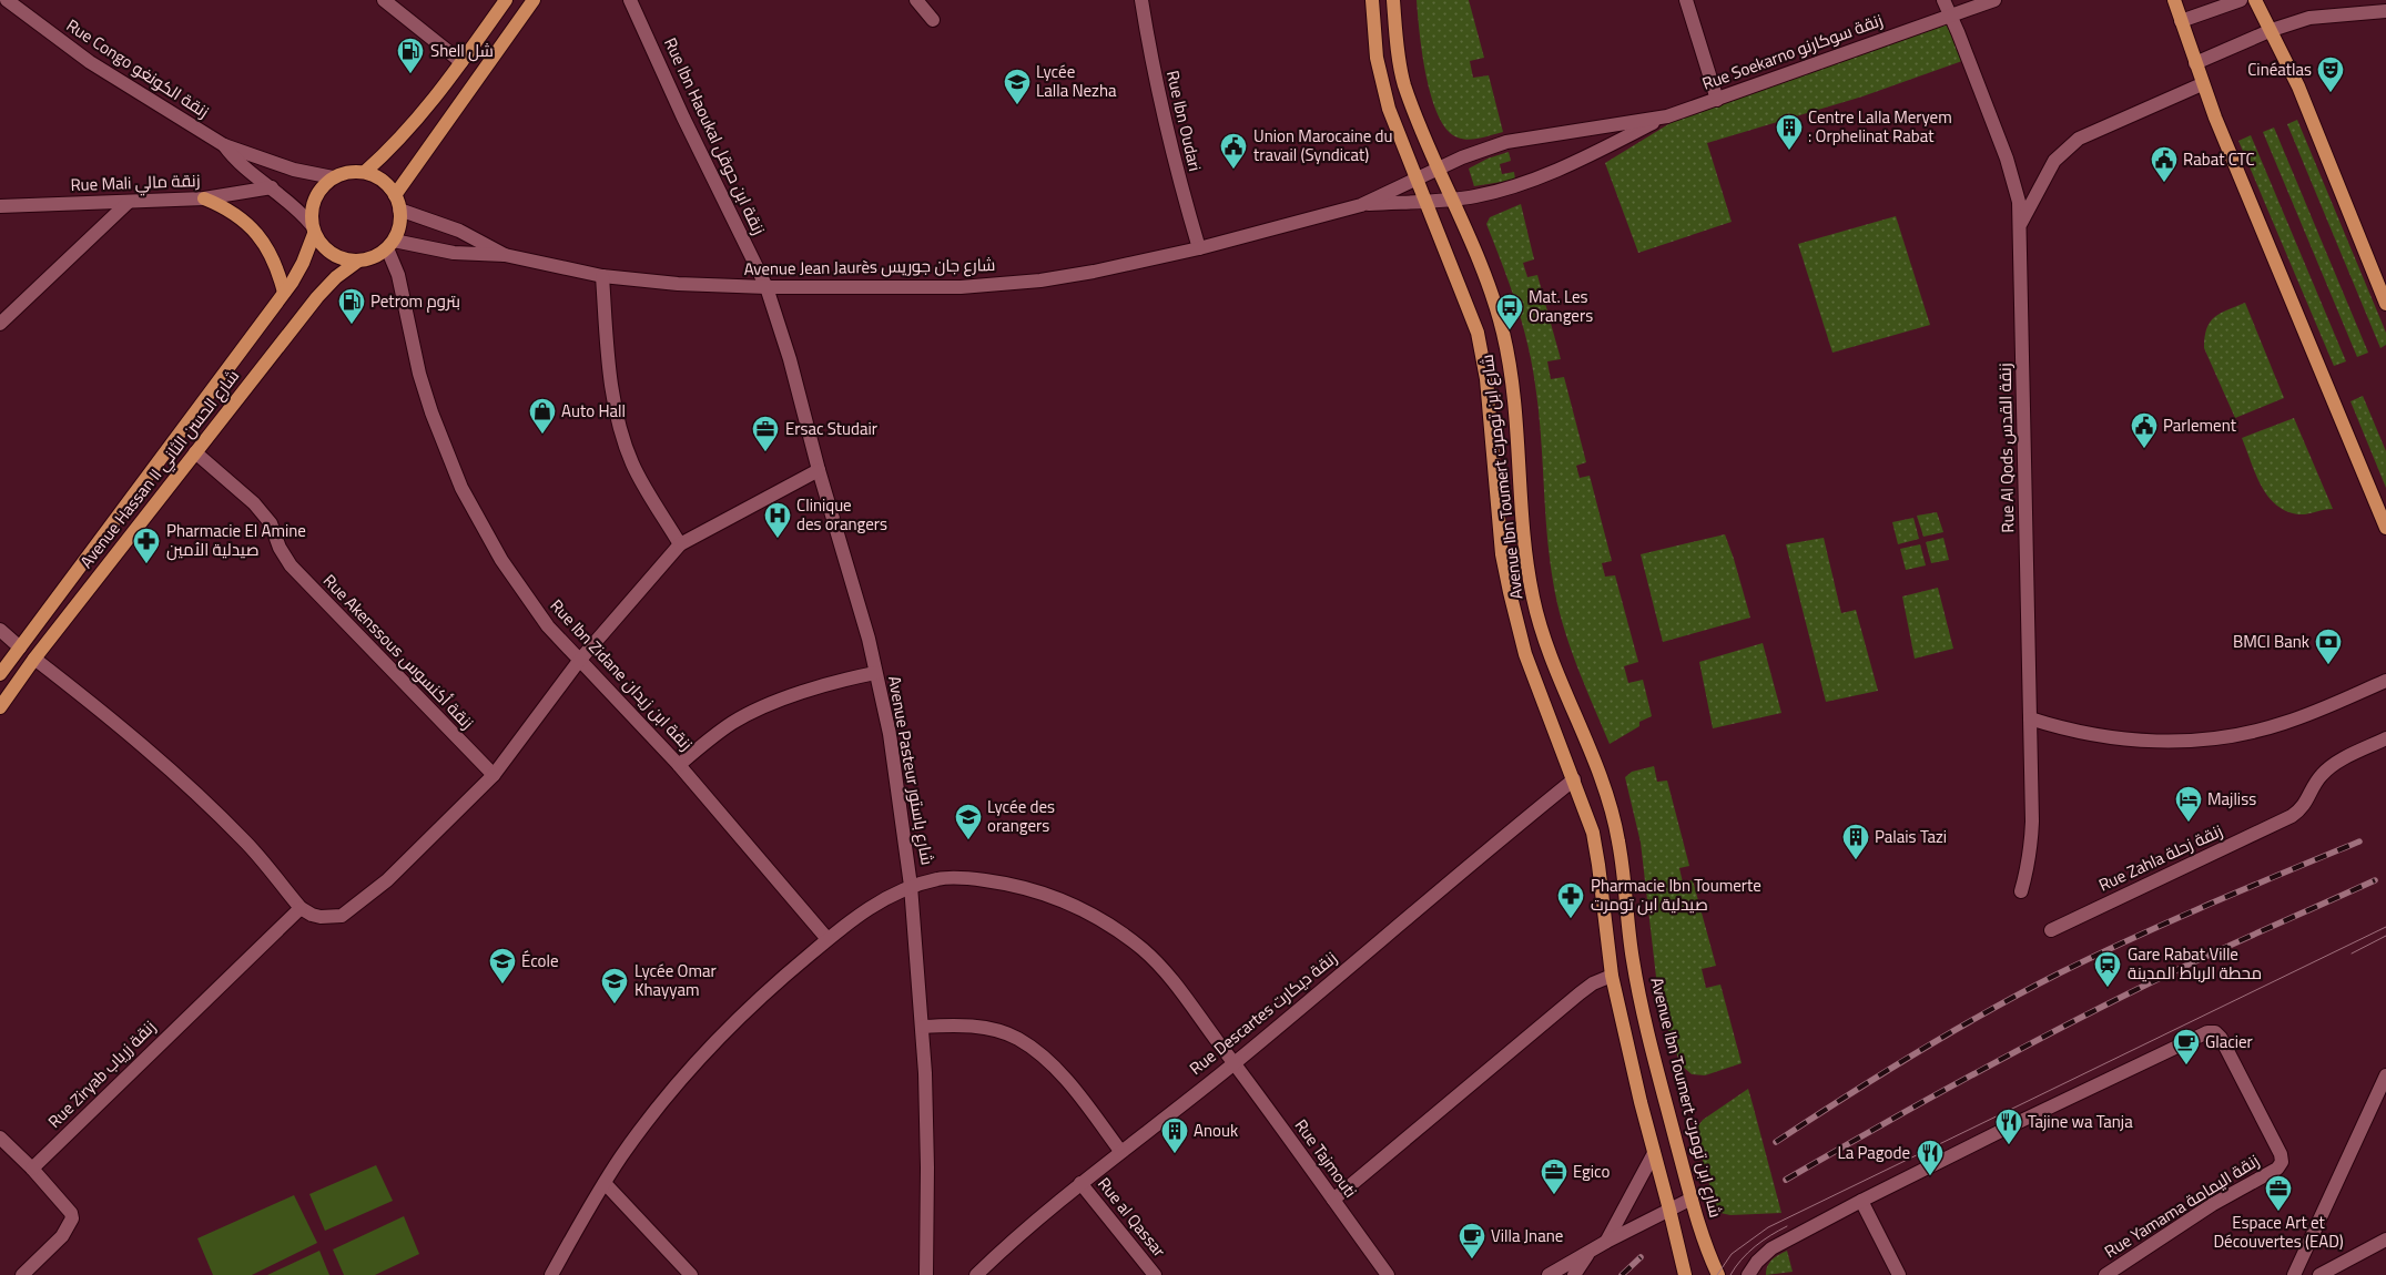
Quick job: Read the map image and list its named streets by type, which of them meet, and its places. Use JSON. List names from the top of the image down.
{
  "streets": {
    "main road": ["Avenue Hassan II شارع الحسن الثاني", "Avenue Ibn Toumert شارع ابن تومرت"],
    "street": [
      "Rue Soekarno زنقة سوكارنو",
      "Rue Congo زنقة الكونغو",
      "Rue Ibn Oudari",
      "Rue Ibn Haoukal زنقة ابن حوقل",
      "Rue Mali زنقة مالي",
      "Avenue Jean Jaurès شارع جان جوريس",
      "Rue Al Qods زنقة القدس",
      "Rue Akenssous زنقة أكنسوس",
      "Rue Ibn Zidane زنقة ابن زيدان",
      "Avenue Pasteur شارع باستور",
      "Rue Zahla زنقة زحلة",
      "Rue Descartes زنقة ديكارت",
      "Rue Ziryab زنقة زرياب",
      "Rue Tajmouti",
      "Rue Yamama زنقة اليمامة",
      "Rue al Qassar"
    ]
  },
  "crossings": [
    ["Rue Soekarno زنقة سوكارنو", "Avenue Jean Jaurès شارع جان جوريس"],
    ["Rue Soekarno زنقة سوكارنو", "Rue Al Qods زنقة القدس"],
    ["Rue Soekarno زنقة سوكارنو", "Avenue Ibn Toumert شارع ابن تومرت"],
    ["Rue Congo زنقة الكونغو", "Rue Mali زنقة مالي"],
    ["Rue Congo زنقة الكونغو", "Avenue Jean Jaurès شارع جان جوريس"],
    ["Rue Congo زنقة الكونغو", "Avenue Hassan II شارع الحسن الثاني"],
    ["Rue Congo زنقة الكونغو", "Rue Ibn Zidane زنقة ابن زيدان"],
    ["Rue Ibn Oudari", "Avenue Jean Jaurès شارع جان جوريس"],
    ["Rue Ibn Haoukal زنقة ابن حوقل", "Avenue Jean Jaurès شارع جان جوريس"],
    ["Rue Ibn Haoukal زنقة ابن حوقل", "Avenue Pasteur شارع باستور"],
    ["Avenue Jean Jaurès شارع جان جوريس", "Avenue Hassan II شارع الحسن الثاني"],
    ["Avenue Jean Jaurès شارع جان جوريس", "Rue Ibn Zidane زنقة ابن زيدان"],
    ["Avenue Jean Jaurès شارع جان جوريس", "Avenue Pasteur شارع باستور"],
    ["Avenue Hassan II شارع الحسن الثاني", "Rue Akenssous زنقة أكنسوس"],
    ["Avenue Hassan II شارع الحسن الثاني", "Rue Ibn Zidane زنقة ابن زيدان"],
    ["Avenue Ibn Toumert شارع ابن تومرت", "Rue Descartes زنقة ديكارت"],
    ["Rue Ibn Zidane زنقة ابن زيدان", "Rue Tajmouti"],
    ["Avenue Pasteur شارع باستور", "Rue Tajmouti"],
    ["Rue Descartes زنقة ديكارت", "Rue Tajmouti"],
    ["Rue Descartes زنقة ديكارت", "Rue al Qassar"]
  ],
  "places": {
    "fuel station": ["Shell شل", "Petrom بتروم"],
    "theatre": ["Cinéatlas"],
    "school or university": [
      "Lycée Lalla Nezha",
      "Lycée des orangers",
      "École",
      "Lycée Omar Khayyam"
    ],
    "building": ["Centre Lalla Meryem : Orphelinat Rabat", "Palais Tazi", "Anouk"],
    "public building": ["Union Marocaine du travail (Syndicat)", "Rabat CTC", "Parlement"],
    "bus stop": ["Mat. Les Orangers"],
    "shop": ["Auto Hall"],
    "office": ["Ersac Studair", "Egico", "Espace Art et Découvertes (EAD)"],
    "hospital": ["Clinique des orangers"],
    "pharmacy": ["Pharmacie El Amine صيدلية الأمين", "Pharmacie Ibn Toumerte صيدلية ابن تومرت"],
    "bank": ["BMCI Bank"],
    "hotel": ["Majliss"],
    "station": ["Gare Rabat Ville محطة الرباط المدينة"],
    "cafe": ["Glacier", "Villa Jnane"],
    "restaurant": ["Tajine wa Tanja", "La Pagode"]
  }
}
